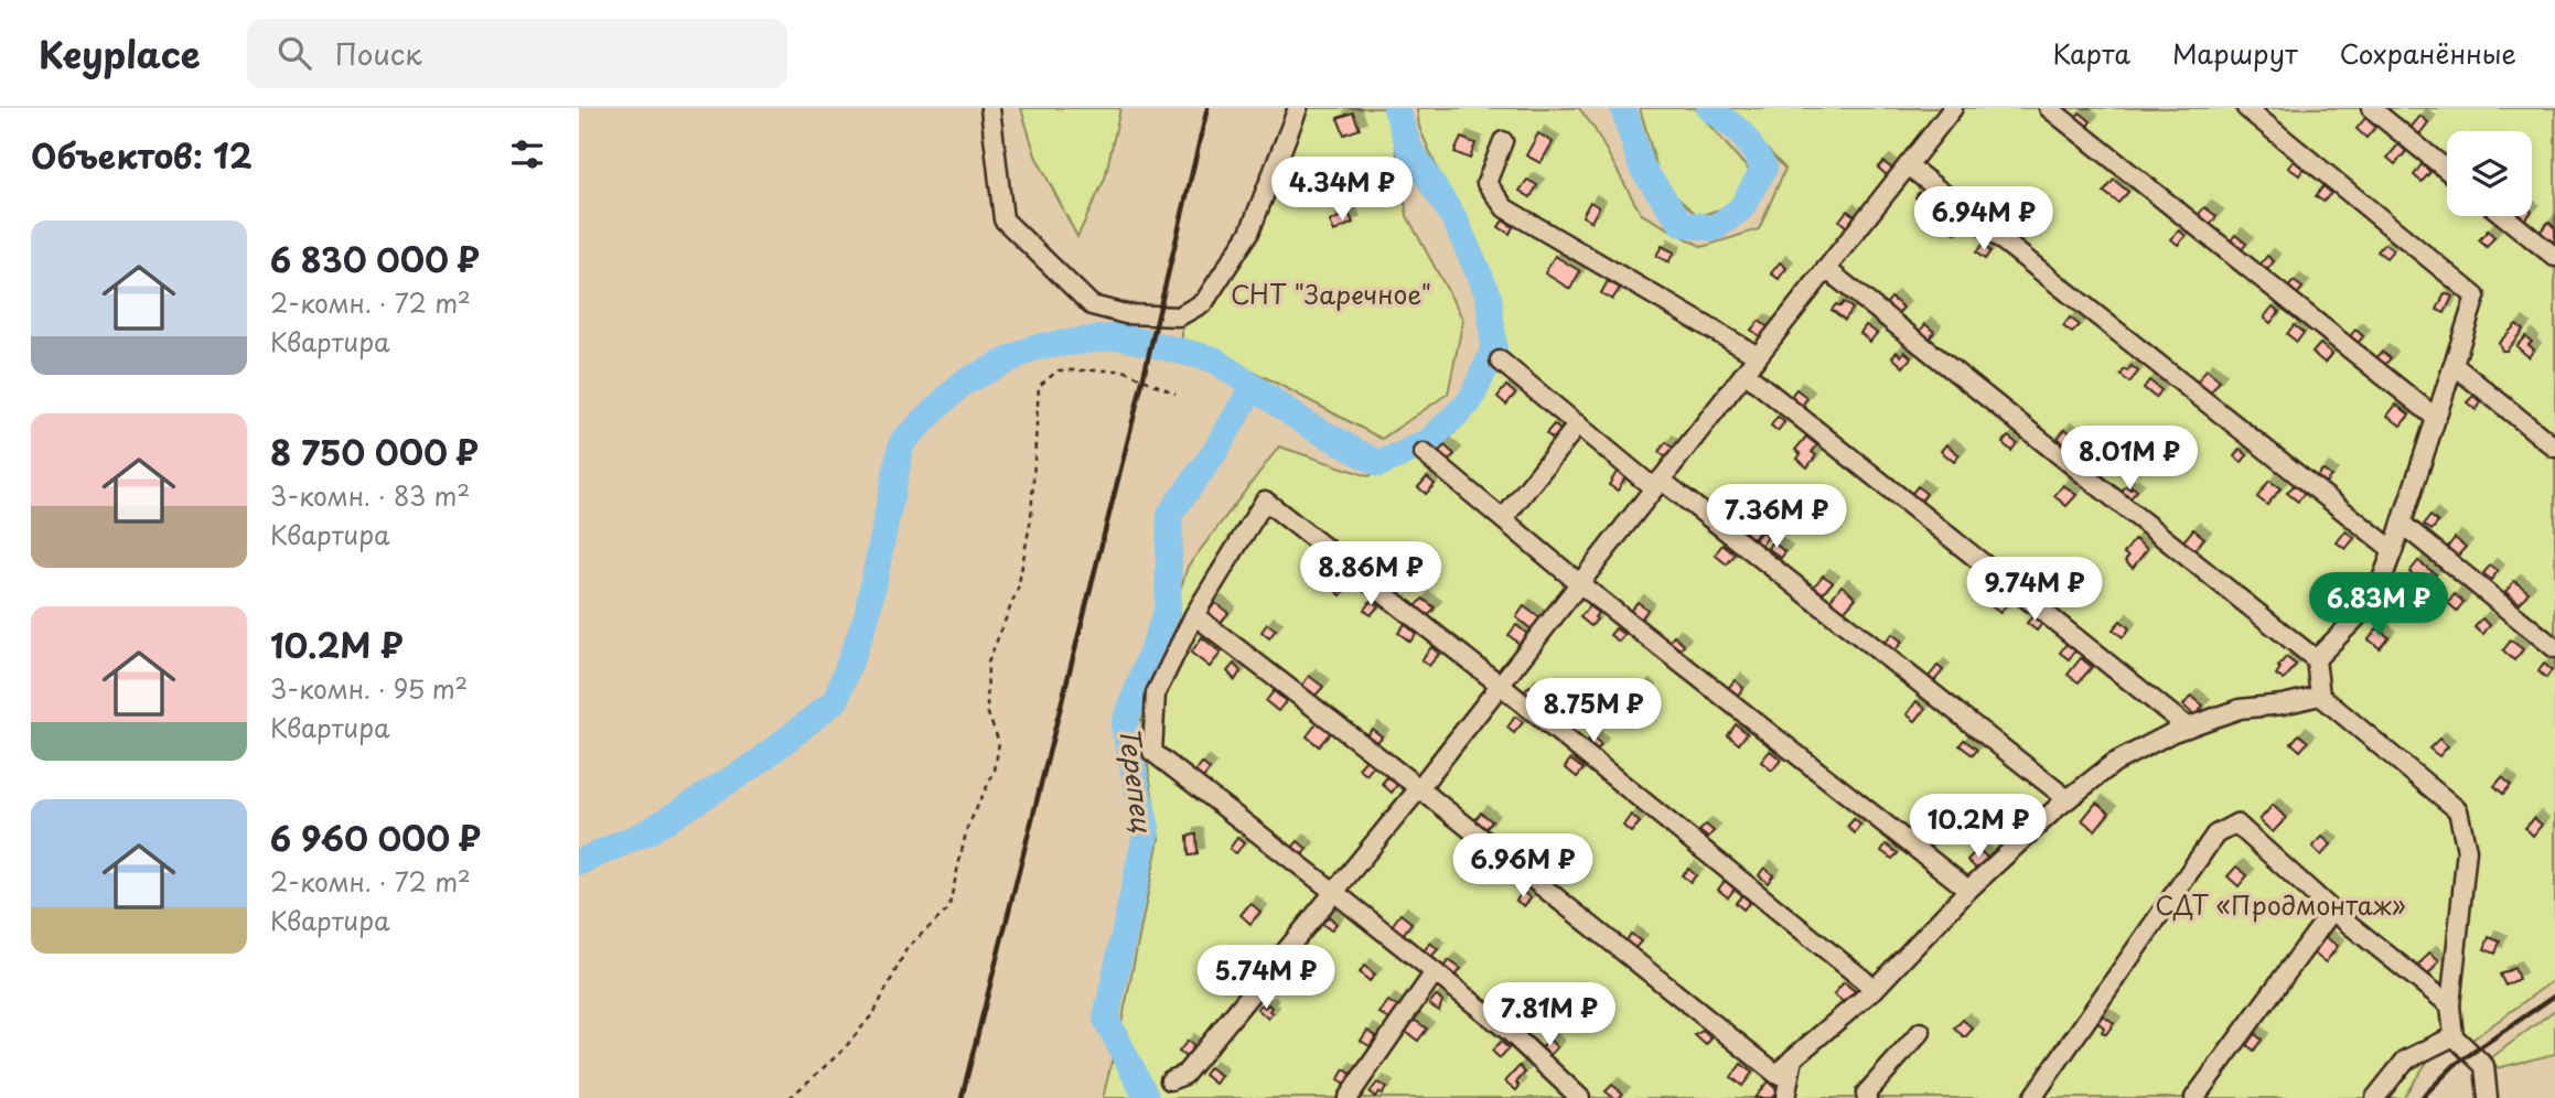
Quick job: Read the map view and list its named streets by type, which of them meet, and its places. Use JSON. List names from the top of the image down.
{
  "water": ["Терепец"],
  "parks": ["СНТ \"Заречное\"", "СДТ «Продмонтаж»"],
  "page": {
    "header": "Keyplace",
    "search": "Поиск",
    "nav": ["Карта", "Маршрут", "Сохранённые"],
    "heading": "Объектов: 12",
    "price": [
      "4.34M ₽",
      "6.94M ₽",
      "8.01M ₽",
      "7.36M ₽",
      "8.86M ₽",
      "9.74M ₽",
      "6.83M ₽",
      "8.75M ₽",
      "10.2M ₽",
      "6.96M ₽",
      "5.74M ₽",
      "7.81M ₽"
    ],
    "list": [
      {
        "name": "6 830 000 ₽",
        "note": "2-комн. · 72 m² · Квартира"
      },
      {
        "name": "8 750 000 ₽",
        "note": "3-комн. · 83 m² · Квартира"
      },
      {
        "name": "10.2M ₽",
        "note": "3-комн. · 95 m² · Квартира"
      },
      {
        "name": "6 960 000 ₽",
        "note": "2-комн. · 72 m² · Квартира"
      }
    ]
  }
}
